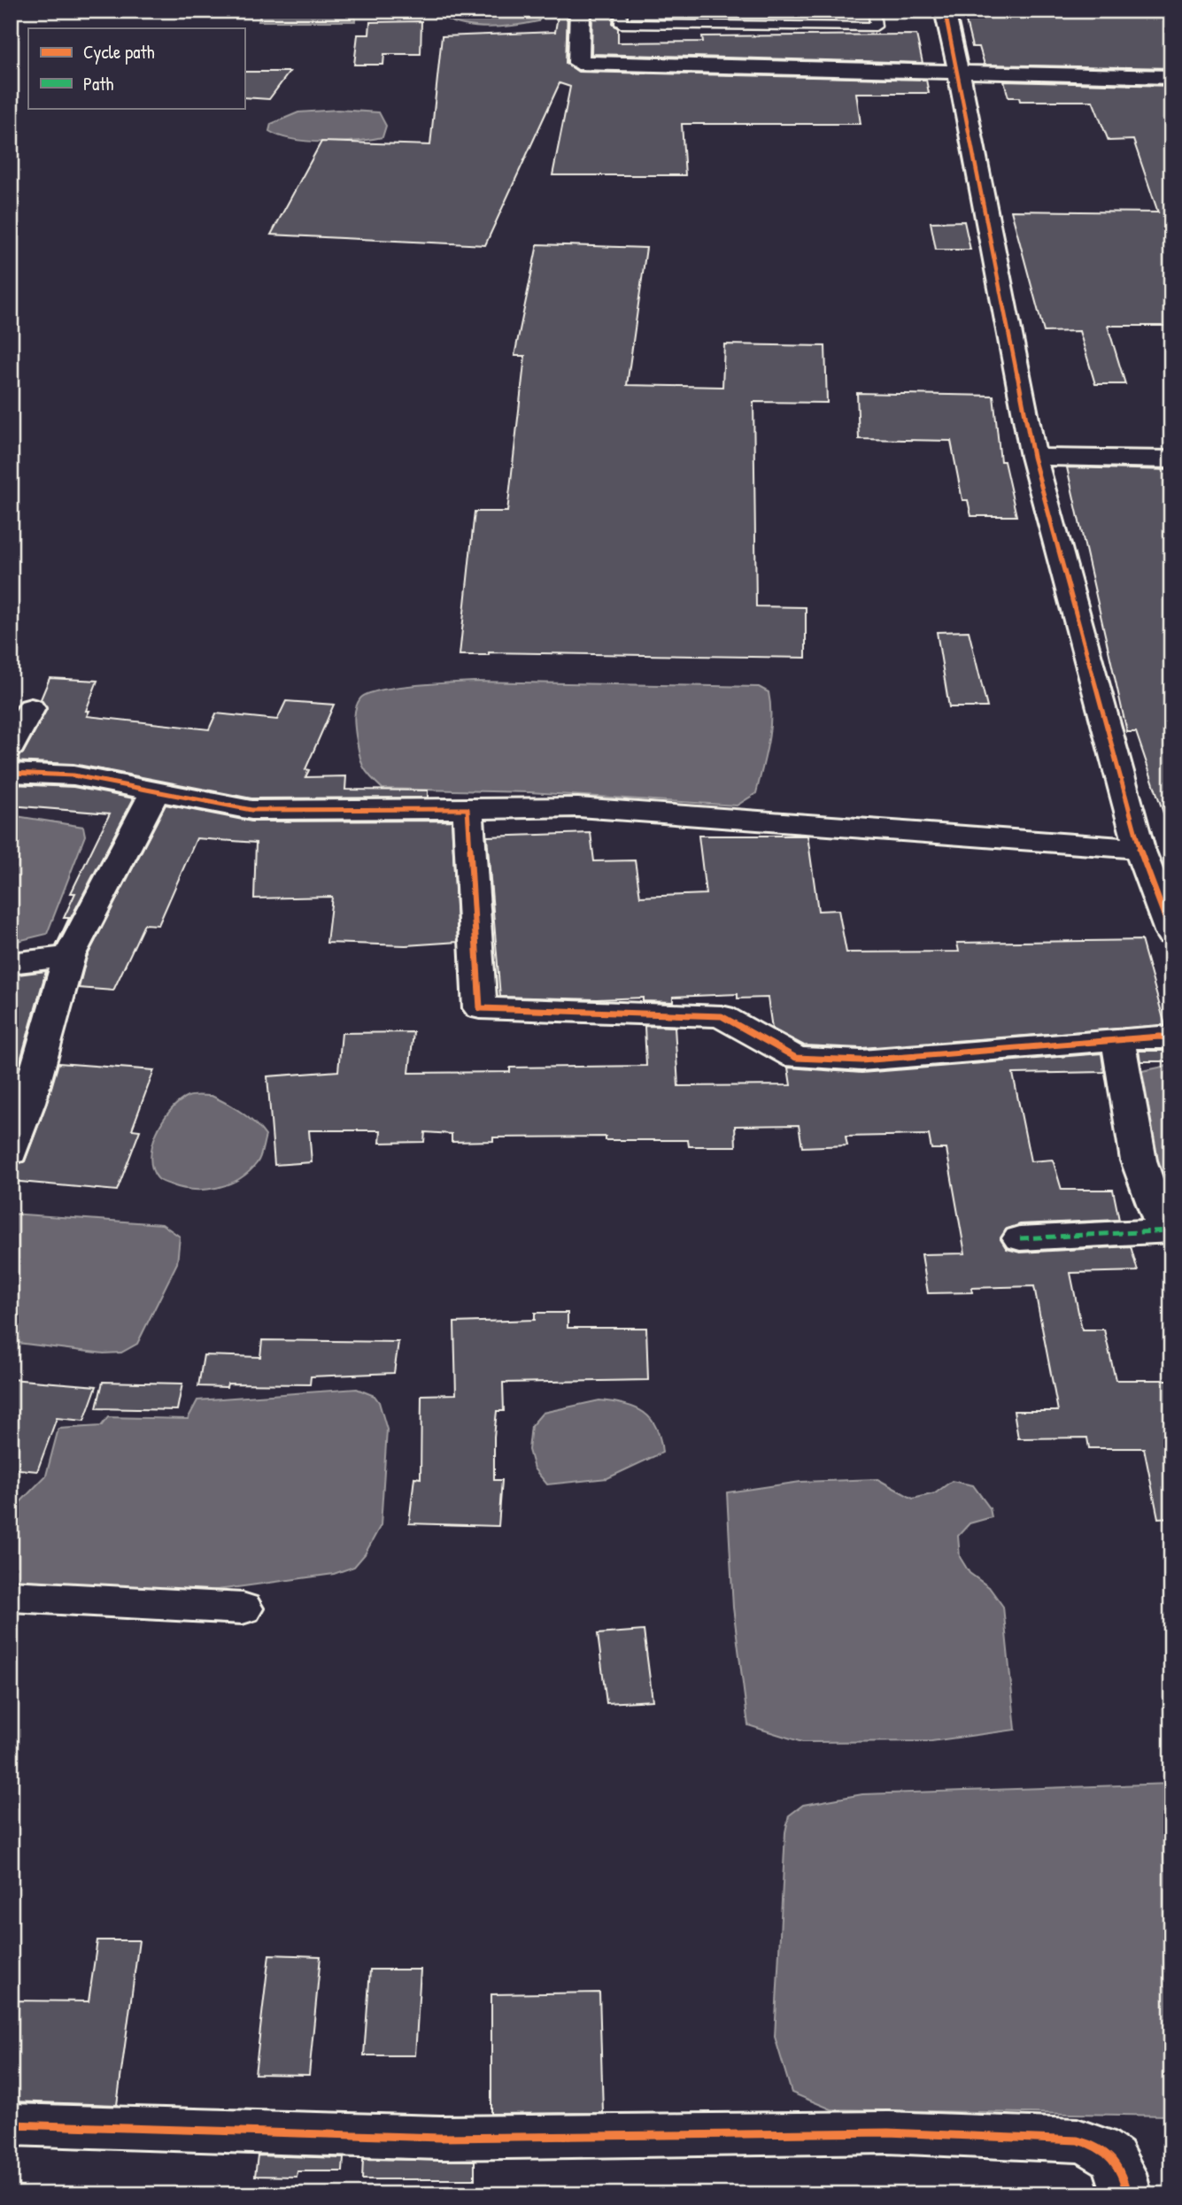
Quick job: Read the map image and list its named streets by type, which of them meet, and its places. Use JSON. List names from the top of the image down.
{
  "legend": ["Cycle path", "Path"]
}
